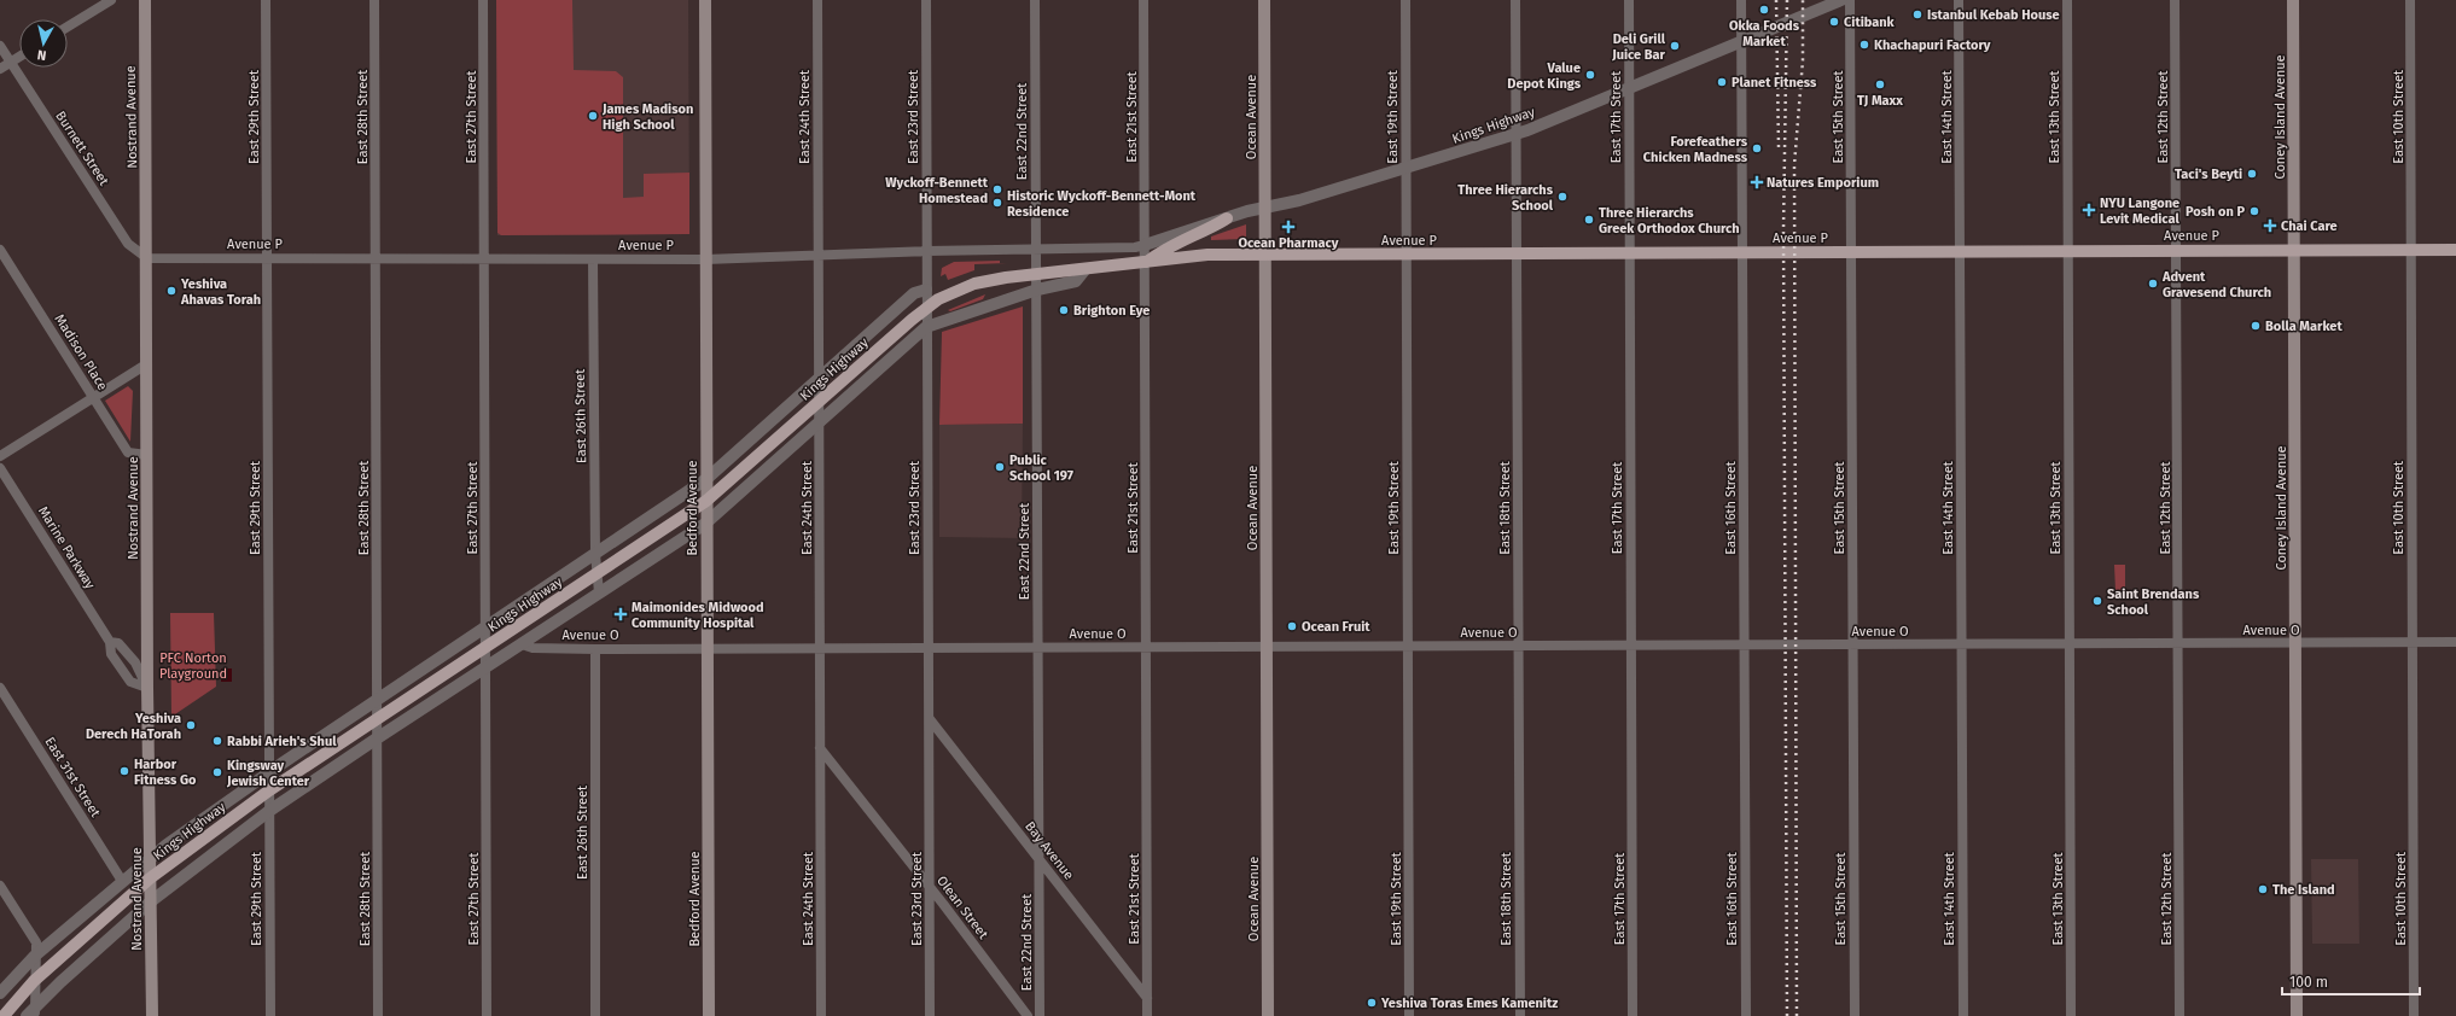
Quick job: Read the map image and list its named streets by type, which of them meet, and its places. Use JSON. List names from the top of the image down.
{
  "streets": {
    "main road": [
      "Nostrand Avenue",
      "Ocean Avenue",
      "Coney Island Avenue",
      "Kings Highway",
      "Avenue P",
      "Bedford Avenue"
    ],
    "street": [
      "East 29th Street",
      "East 28th Street",
      "East 27th Street",
      "East 24th Street",
      "East 23rd Street",
      "East 21st Street",
      "East 19th Street",
      "East 17th Street",
      "East 15th Street",
      "East 14th Street",
      "East 13th Street",
      "East 12th Street",
      "East 10th Street",
      "East 22nd Street",
      "Burnett Street",
      "Madison Place",
      "East 26th Street",
      "East 18th Street",
      "East 16th Street",
      "Marine Parkway",
      "Avenue O",
      "East 31st Street",
      "Bay Avenue",
      "Olean Street"
    ]
  },
  "crossings": [
    ["Nostrand Avenue", "Kings Highway"],
    ["Nostrand Avenue", "Burnett Street"],
    ["Nostrand Avenue", "Avenue P"],
    ["Nostrand Avenue", "Madison Place"],
    ["Nostrand Avenue", "Marine Parkway"],
    ["East 29th Street", "Kings Highway"],
    ["East 29th Street", "Avenue P"],
    ["East 28th Street", "Kings Highway"],
    ["East 28th Street", "Avenue P"],
    ["East 27th Street", "Kings Highway"],
    ["East 27th Street", "Avenue P"],
    ["East 24th Street", "Kings Highway"],
    ["East 24th Street", "Avenue P"],
    ["East 24th Street", "Avenue O"],
    ["East 24th Street", "Olean Street"],
    ["East 23rd Street", "Kings Highway"],
    ["East 23rd Street", "Avenue P"],
    ["East 23rd Street", "Avenue O"],
    ["East 23rd Street", "Bay Avenue"],
    ["East 23rd Street", "Olean Street"],
    ["East 21st Street", "Kings Highway"],
    ["East 21st Street", "Avenue P"],
    ["East 21st Street", "Avenue O"],
    ["East 21st Street", "Bay Avenue"],
    ["Ocean Avenue", "Kings Highway"],
    ["Ocean Avenue", "Avenue P"],
    ["Ocean Avenue", "Avenue O"],
    ["East 19th Street", "Kings Highway"],
    ["East 19th Street", "Avenue P"],
    ["East 19th Street", "Avenue O"],
    ["East 17th Street", "Kings Highway"],
    ["East 17th Street", "Avenue P"],
    ["East 17th Street", "Avenue O"],
    ["East 15th Street", "Avenue P"],
    ["East 15th Street", "Avenue O"],
    ["East 14th Street", "Avenue P"],
    ["East 14th Street", "Avenue O"],
    ["East 13th Street", "Avenue P"],
    ["East 13th Street", "Avenue O"],
    ["East 12th Street", "Avenue P"],
    ["East 12th Street", "Avenue O"],
    ["Coney Island Avenue", "Avenue P"],
    ["Coney Island Avenue", "Avenue O"],
    ["East 10th Street", "Avenue P"],
    ["East 10th Street", "Avenue O"],
    ["Kings Highway", "East 22nd Street"],
    ["Kings Highway", "Avenue P"],
    ["Kings Highway", "East 26th Street"],
    ["Kings Highway", "Bedford Avenue"],
    ["Kings Highway", "East 18th Street"],
    ["Kings Highway", "East 16th Street"],
    ["Kings Highway", "East 31st Street"],
    ["East 22nd Street", "Avenue P"],
    ["East 22nd Street", "Avenue O"],
    ["East 22nd Street", "Bay Avenue"],
    ["Burnett Street", "Avenue P"],
    ["Avenue P", "East 26th Street"],
    ["Avenue P", "Bedford Avenue"],
    ["Avenue P", "East 18th Street"],
    ["Avenue P", "East 16th Street"],
    ["East 26th Street", "Avenue O"],
    ["Bedford Avenue", "Avenue O"],
    ["East 18th Street", "Avenue O"],
    ["East 16th Street", "Avenue O"]
  ],
  "parks": ["PFC Norton Playground"],
  "places": {
    "other": [
      "Okka Foods Market",
      "Istanbul Kebab House",
      "Citibank",
      "Khachapuri Factory",
      "Deli Grill Juice Bar",
      "Value Depot Kings",
      "Planet Fitness",
      "TJ Maxx",
      "James Madison High School",
      "Forefeathers Chicken Madness",
      "Taci's Beyti",
      "Wyckoff-Bennett Homestead",
      "Three Hierarchs School",
      "Historic Wyckoff-Bennett-Mont Residence",
      "Posh on P",
      "Three Hierarchs Greek Orthodox Church",
      "Advent Gravesend Church",
      "Yeshiva Ahavas Torah",
      "Brighton Eye",
      "Bolla Market",
      "Public School 197",
      "Saint Brendans School",
      "Ocean Fruit",
      "Yeshiva Derech HaTorah",
      "Rabbi Arieh's Shul",
      "Harbor Fitness Go",
      "Kingsway Jewish Center",
      "The Island",
      "Yeshiva Toras Emes Kamenitz"
    ],
    "health": [
      "Natures Emporium",
      "NYU Langone Levit Medical",
      "Chai Care",
      "Ocean Pharmacy",
      "Maimonides Midwood Community Hospital"
    ]
  },
  "scale_bar": "100 m",
  "north": "bottom"
}
